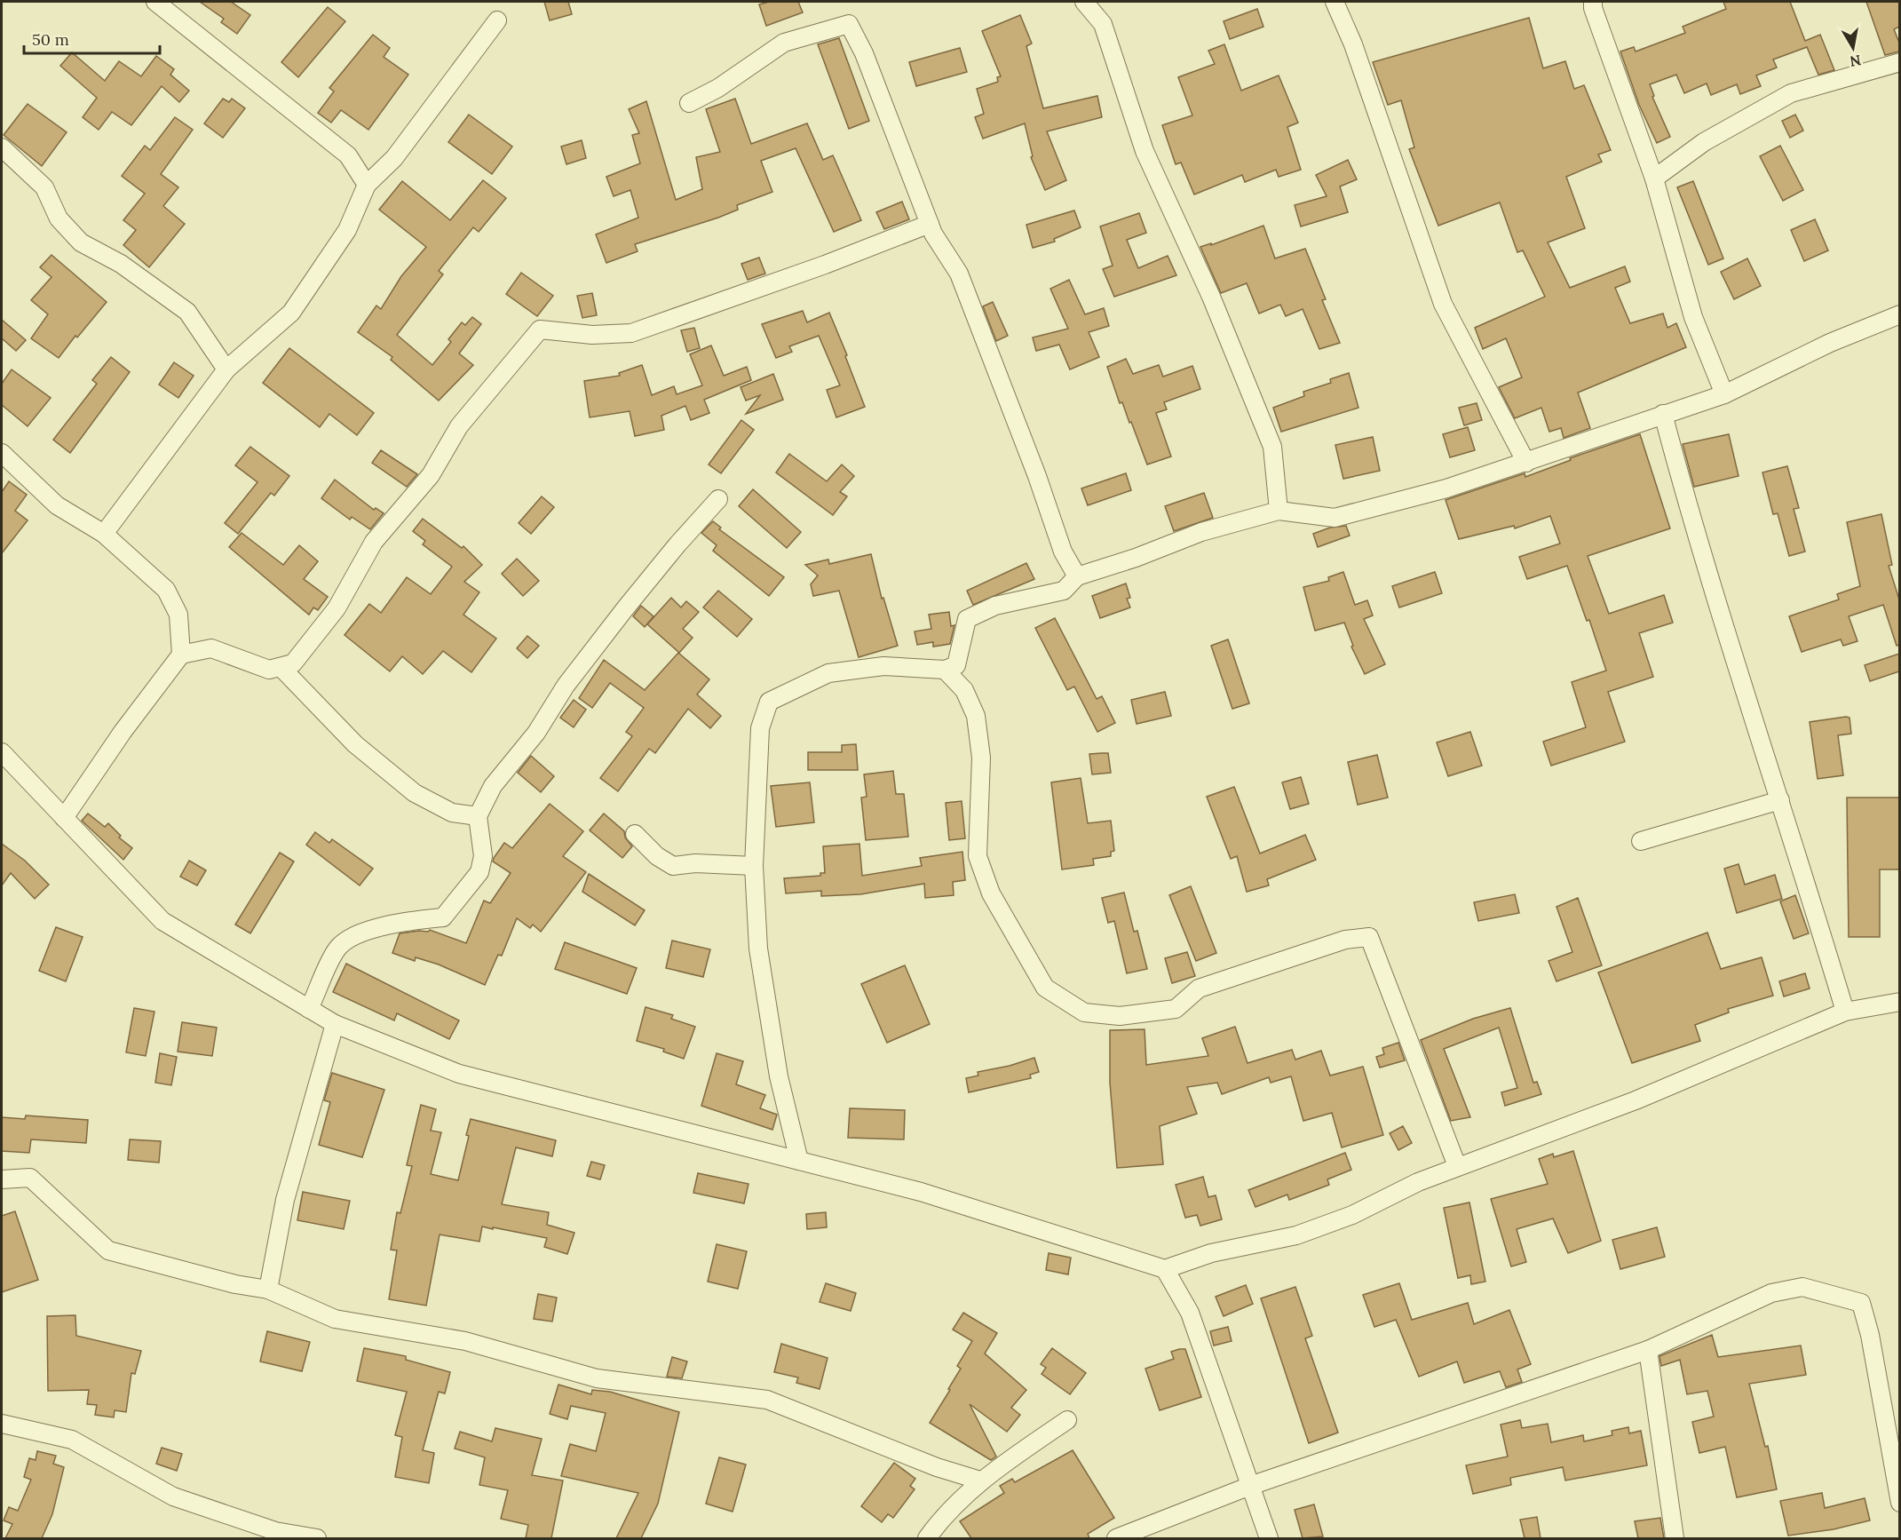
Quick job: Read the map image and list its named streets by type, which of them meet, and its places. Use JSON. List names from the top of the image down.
{
  "scale_bar": "50 m",
  "north": "bottom"
}
